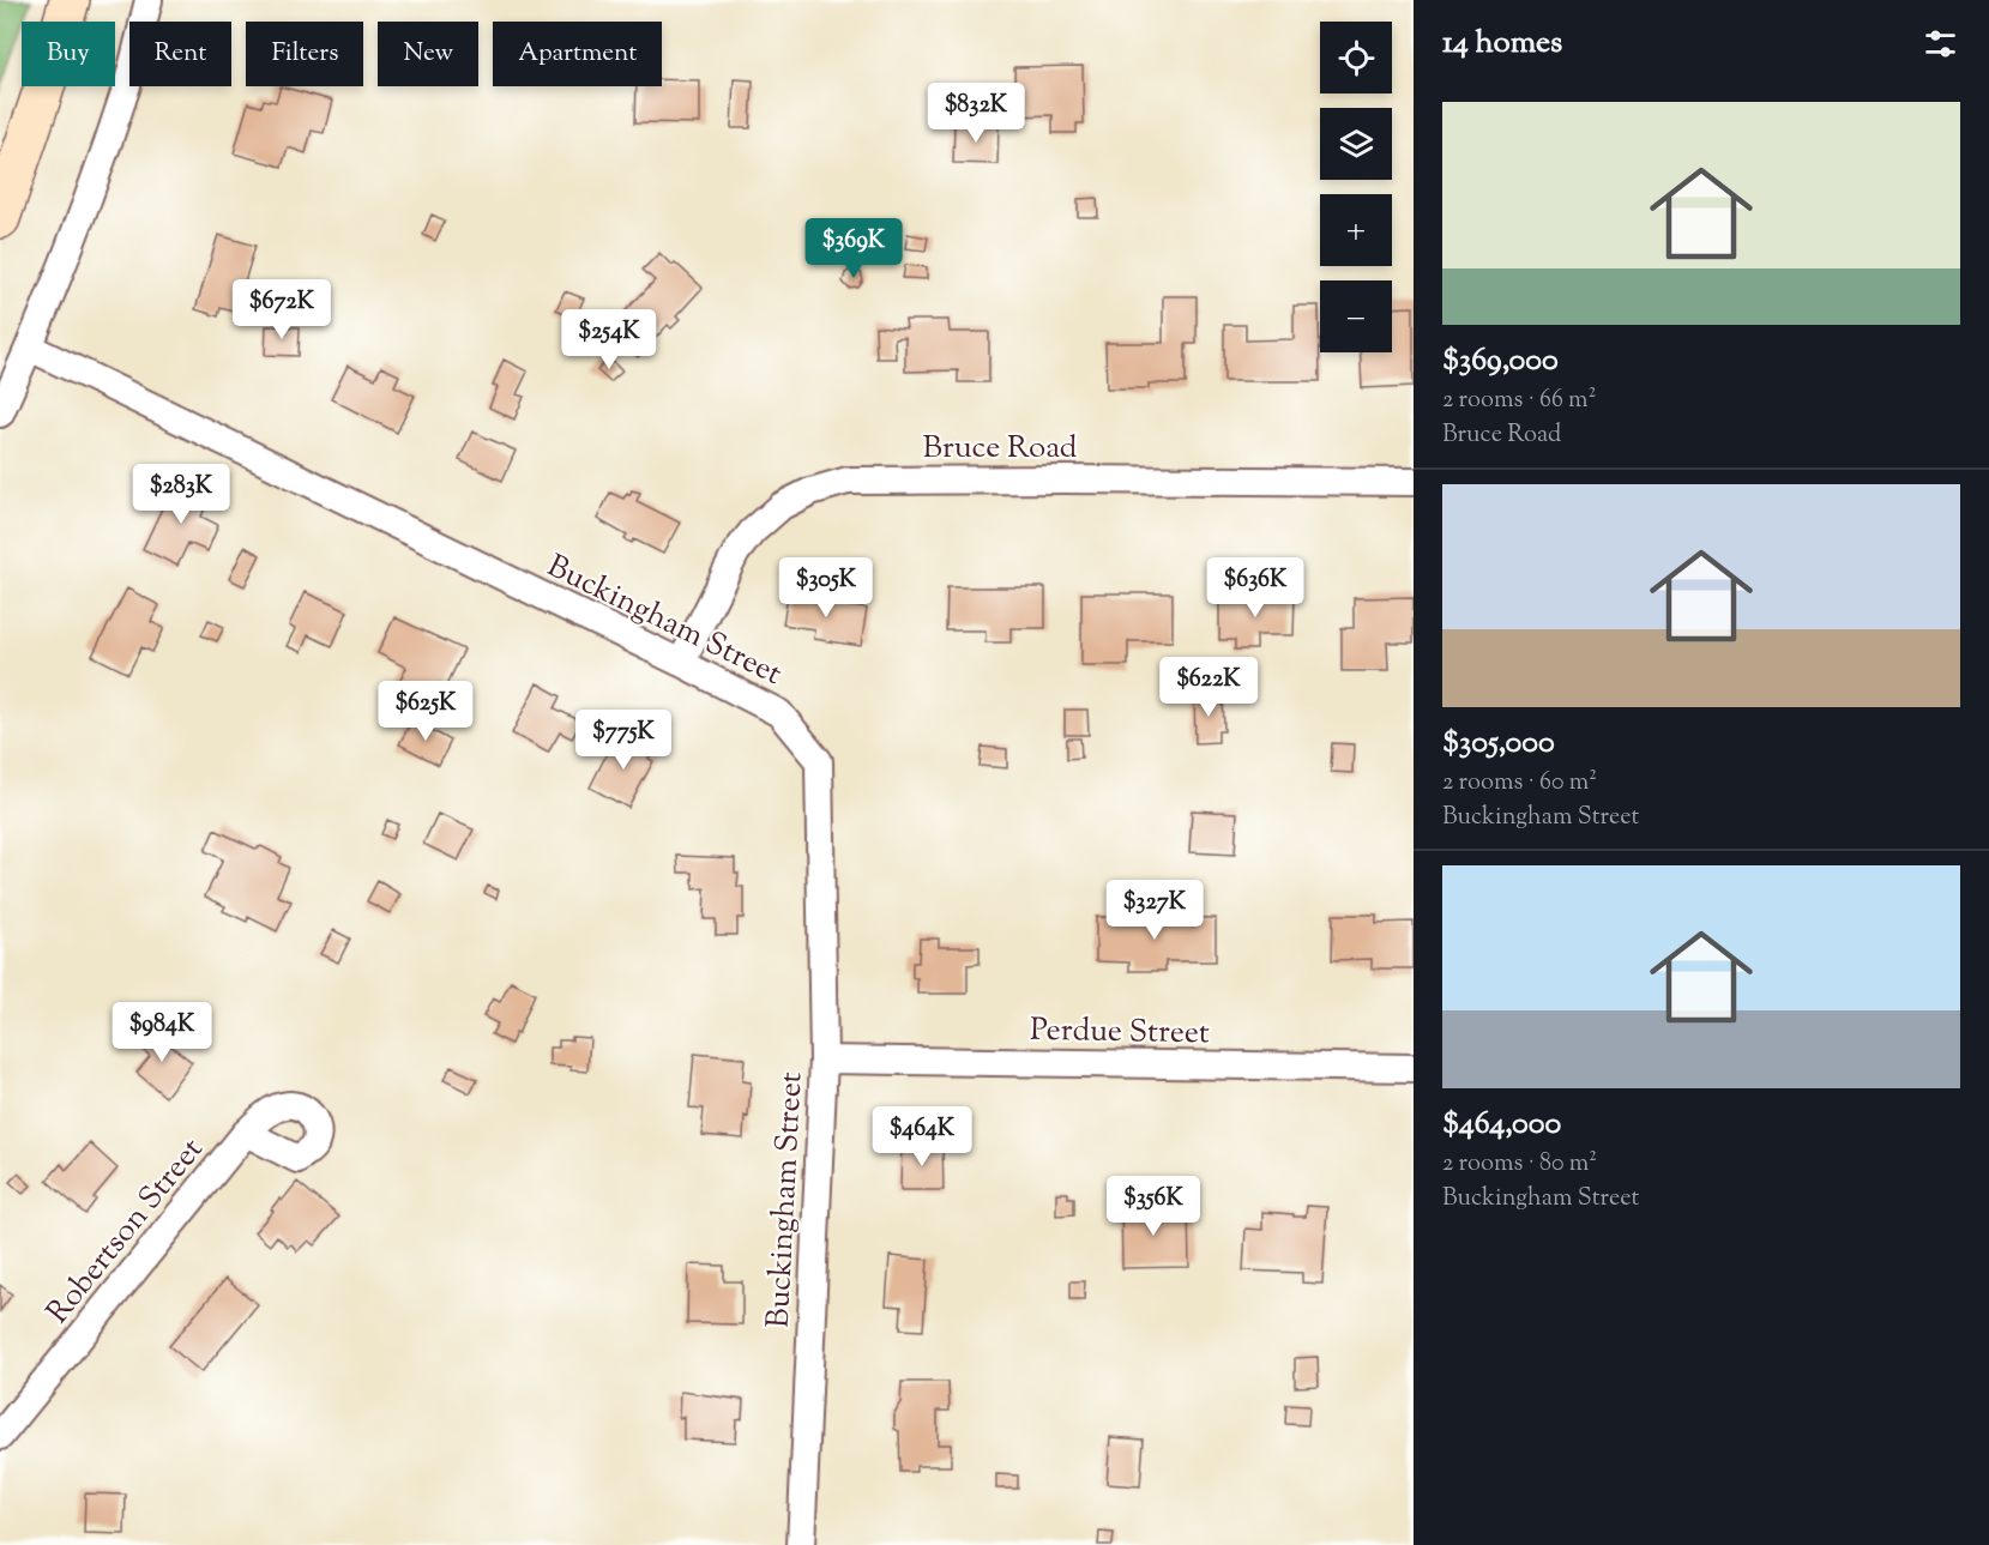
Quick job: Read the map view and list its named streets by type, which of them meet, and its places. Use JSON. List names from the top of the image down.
{
  "streets": {
    "street": [
      "Bruce Road",
      "Buckingham Street",
      "Perdue Street",
      "Robertson Street"
    ]
  },
  "crossings": [
    ["Bruce Road", "Buckingham Street"],
    ["Buckingham Street", "Perdue Street"]
  ],
  "page": {
    "heading": "14 homes",
    "map_buttons": ["+", "−"],
    "chip": [
      "Buy",
      "Rent",
      "Filters",
      "New",
      "Apartment"
    ],
    "price": [
      "$832K",
      "$369K",
      "$672K",
      "$254K",
      "$283K",
      "$305K",
      "$636K",
      "$622K",
      "$625K",
      "$775K",
      "$327K",
      "$984K",
      "$464K",
      "$356K"
    ],
    "list": [
      {
        "name": "$369,000",
        "note": "2 rooms · 66 m² · Bruce Road"
      },
      {
        "name": "$305,000",
        "note": "2 rooms · 60 m² · Buckingham Street"
      },
      {
        "name": "$464,000",
        "note": "2 rooms · 80 m² · Buckingham Street"
      }
    ]
  }
}
